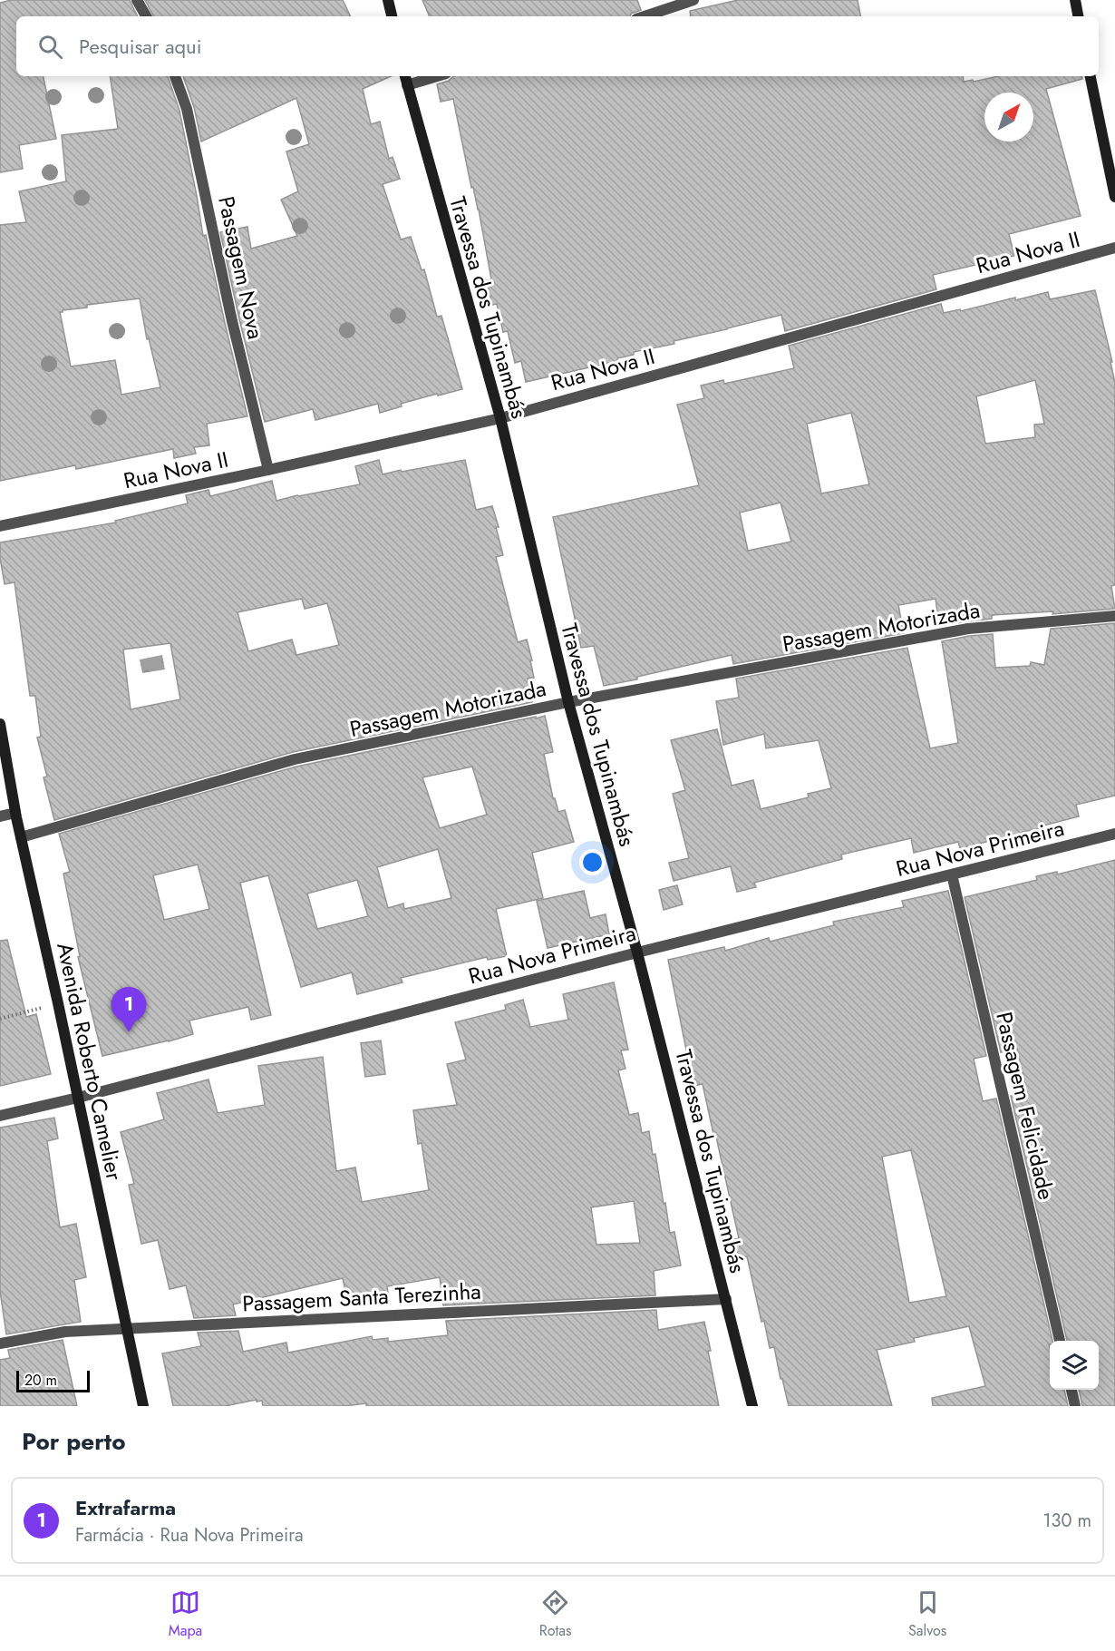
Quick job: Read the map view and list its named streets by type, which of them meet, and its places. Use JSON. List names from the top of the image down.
{
  "streets": {
    "street": [
      "Rua Nova II",
      "Passagem Nova",
      "Travessa dos Tupinambás",
      "Passagem Motorizada",
      "Rua Nova Primeira",
      "Avenida Roberto Camelier",
      "Passagem Felicidade",
      "Passagem Santa Terezinha"
    ]
  },
  "crossings": [
    ["Rua Nova II", "Passagem Nova"],
    ["Rua Nova II", "Travessa dos Tupinambás"],
    ["Travessa dos Tupinambás", "Passagem Motorizada"],
    ["Travessa dos Tupinambás", "Rua Nova Primeira"],
    ["Travessa dos Tupinambás", "Passagem Santa Terezinha"],
    ["Passagem Motorizada", "Avenida Roberto Camelier"],
    ["Rua Nova Primeira", "Avenida Roberto Camelier"],
    ["Rua Nova Primeira", "Passagem Felicidade"],
    ["Avenida Roberto Camelier", "Passagem Santa Terezinha"]
  ],
  "scale_bar": "20 m",
  "north": "top right",
  "page": {
    "search": "Pesquisar aqui",
    "pins": "1",
    "scale": "20 m",
    "heading": "Por perto",
    "list": [
      {
        "mark": "1",
        "name": "Extrafarma",
        "note": "Farmácia · Rua Nova Primeira",
        "value": "130 m"
      }
    ],
    "nav": ["Mapa", "Rotas", "Salvos"]
  }
}
